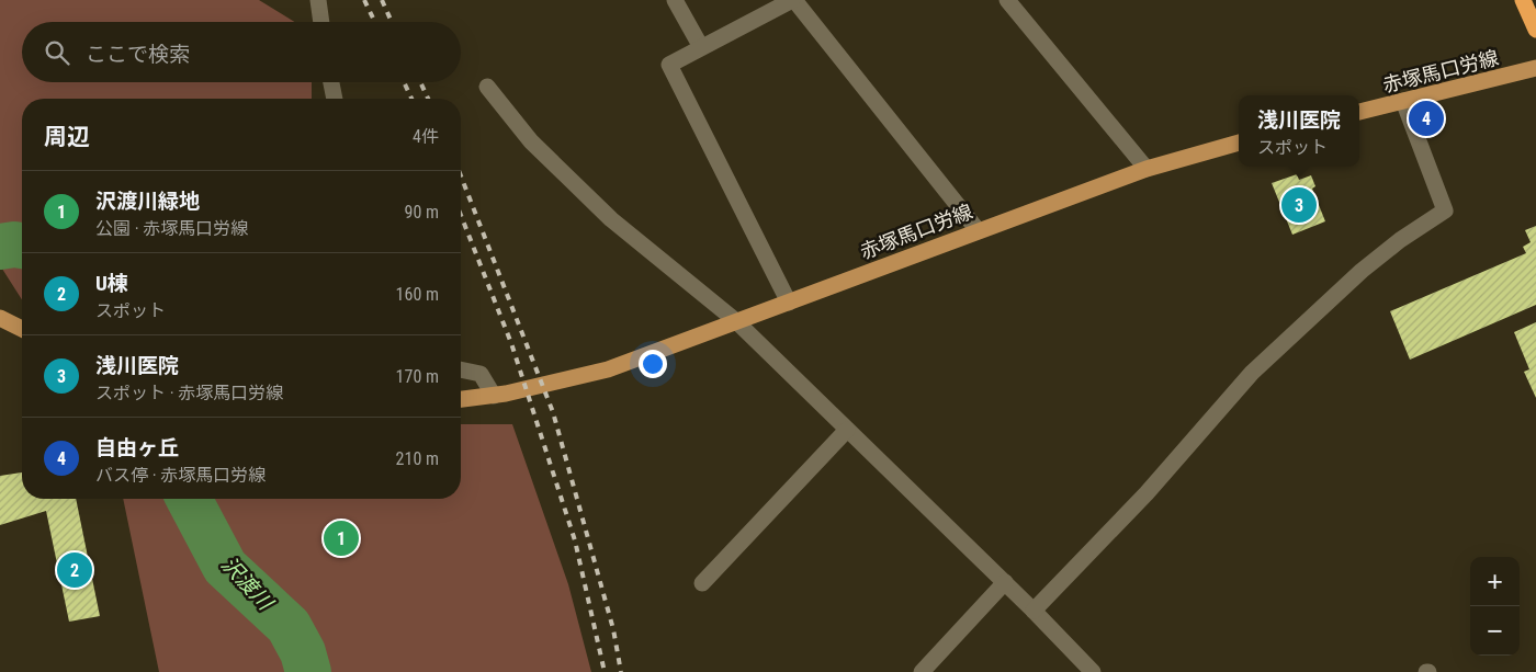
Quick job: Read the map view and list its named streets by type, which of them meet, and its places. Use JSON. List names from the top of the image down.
{
  "streets": {
    "main road": ["赤塚馬口労線"]
  },
  "water": ["沢渡川"],
  "page": {
    "search": "ここで検索",
    "popup": ["浅川医院", "スポット"],
    "pins": [
      "4",
      "3",
      "1",
      "2"
    ],
    "heading": ["周辺", "4件"],
    "list": [
      {
        "mark": "1",
        "name": "沢渡川緑地",
        "note": "公園 · 赤塚馬口労線",
        "value": "90 m"
      },
      {
        "mark": "2",
        "name": "U棟",
        "note": "スポット",
        "value": "160 m"
      },
      {
        "mark": "3",
        "name": "浅川医院",
        "note": "スポット · 赤塚馬口労線",
        "value": "170 m"
      },
      {
        "mark": "4",
        "name": "自由ヶ丘",
        "note": "バス停 · 赤塚馬口労線",
        "value": "210 m"
      }
    ],
    "map_buttons": ["+", "−"]
  }
}
